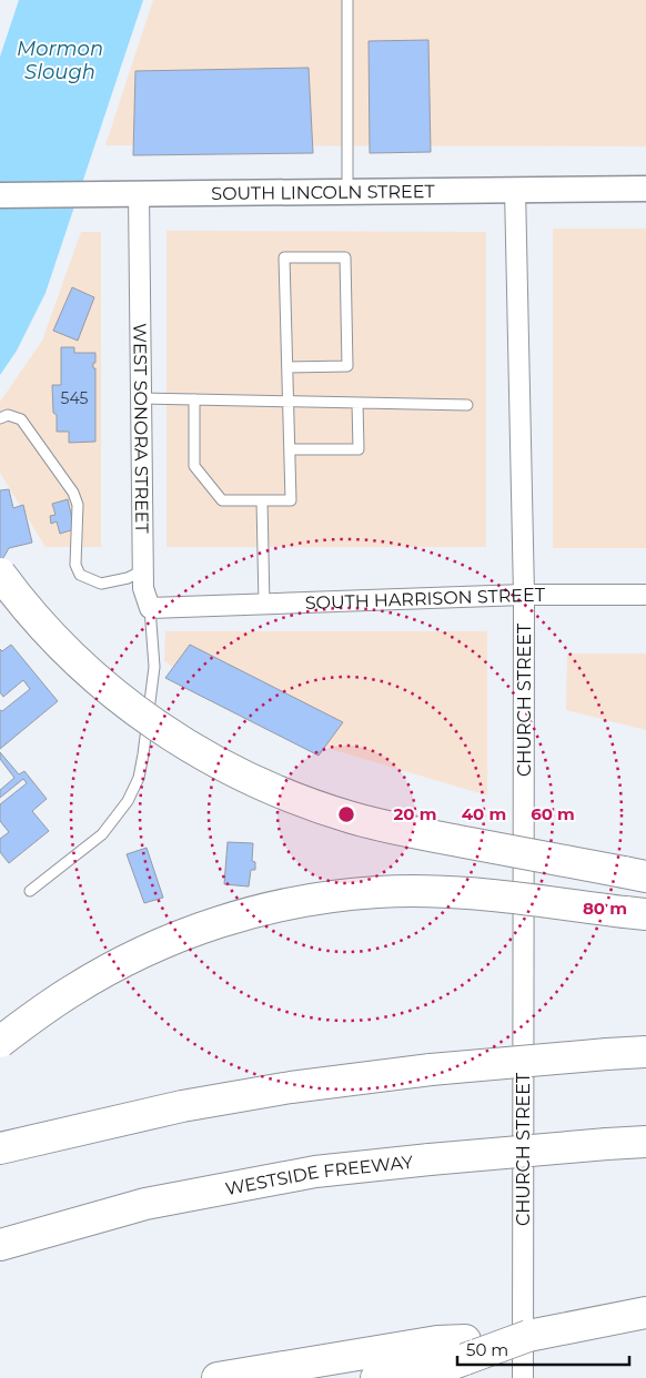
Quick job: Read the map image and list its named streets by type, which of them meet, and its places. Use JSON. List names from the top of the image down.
{
  "streets": {
    "highway": ["WESTSIDE FREEWAY"],
    "street": [
      "SOUTH LINCOLN STREET",
      "WEST SONORA STREET",
      "SOUTH HARRISON STREET",
      "CHURCH STREET"
    ]
  },
  "crossings": [
    ["SOUTH LINCOLN STREET", "WEST SONORA STREET"],
    ["SOUTH LINCOLN STREET", "CHURCH STREET"],
    ["WEST SONORA STREET", "SOUTH HARRISON STREET"],
    ["SOUTH HARRISON STREET", "CHURCH STREET"]
  ],
  "water": ["Mormon Slough"],
  "house_numbers": ["545"],
  "scale_bar": "50 m",
  "rings": [
    "20 m",
    "40 m",
    "60 m",
    "80 m"
  ]
}
